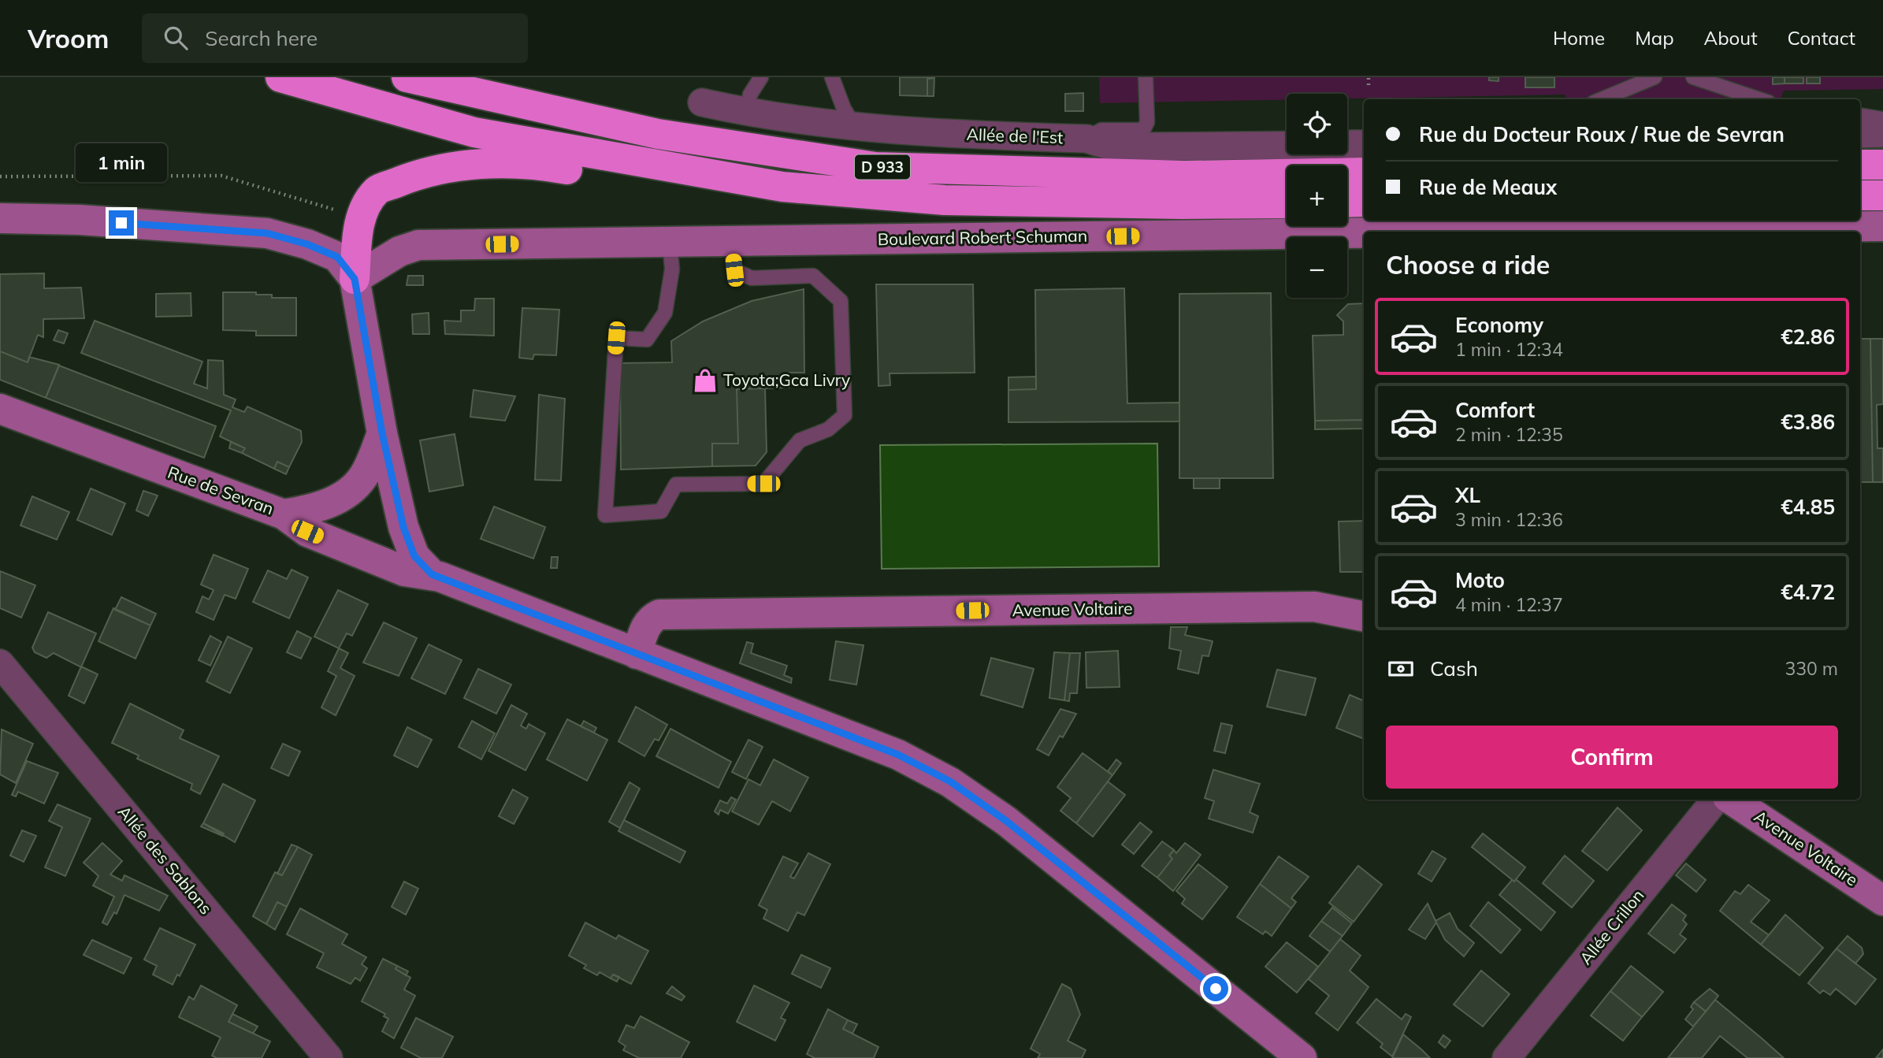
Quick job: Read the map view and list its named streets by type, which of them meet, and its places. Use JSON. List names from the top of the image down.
{
  "streets": {
    "highway": ["D 933"],
    "street": [
      "Allée de l'Est",
      "Boulevard Robert Schuman",
      "Rue de Sevran",
      "Avenue Voltaire",
      "Allée des Sablons",
      "Allée Crillon"
    ]
  },
  "crossings": [
    ["Rue de Sevran", "Avenue Voltaire"]
  ],
  "places": {
    "shop": ["Toyota;Gca Livry"]
  },
  "page": {
    "header": "Vroom",
    "search": "Search here",
    "nav": [
      "Home",
      "Map",
      "About",
      "Contact"
    ],
    "map_buttons": ["+", "−"],
    "banner": ["Rue du Docteur Roux / Rue de Sevran", "Rue de Meaux"],
    "bubble": "1 min",
    "heading": "Choose a ride",
    "list": [
      {
        "name": "Economy",
        "note": "1 min · 12:34",
        "value": "€2.86"
      },
      {
        "name": "Comfort",
        "note": "2 min · 12:35",
        "value": "€3.86"
      },
      {
        "name": "XL",
        "note": "3 min · 12:36",
        "value": "€4.85"
      },
      {
        "name": "Moto",
        "note": "4 min · 12:37",
        "value": "€4.72"
      }
    ],
    "pay": ["Cash", "330 m"],
    "buttons": "Confirm"
  }
}
